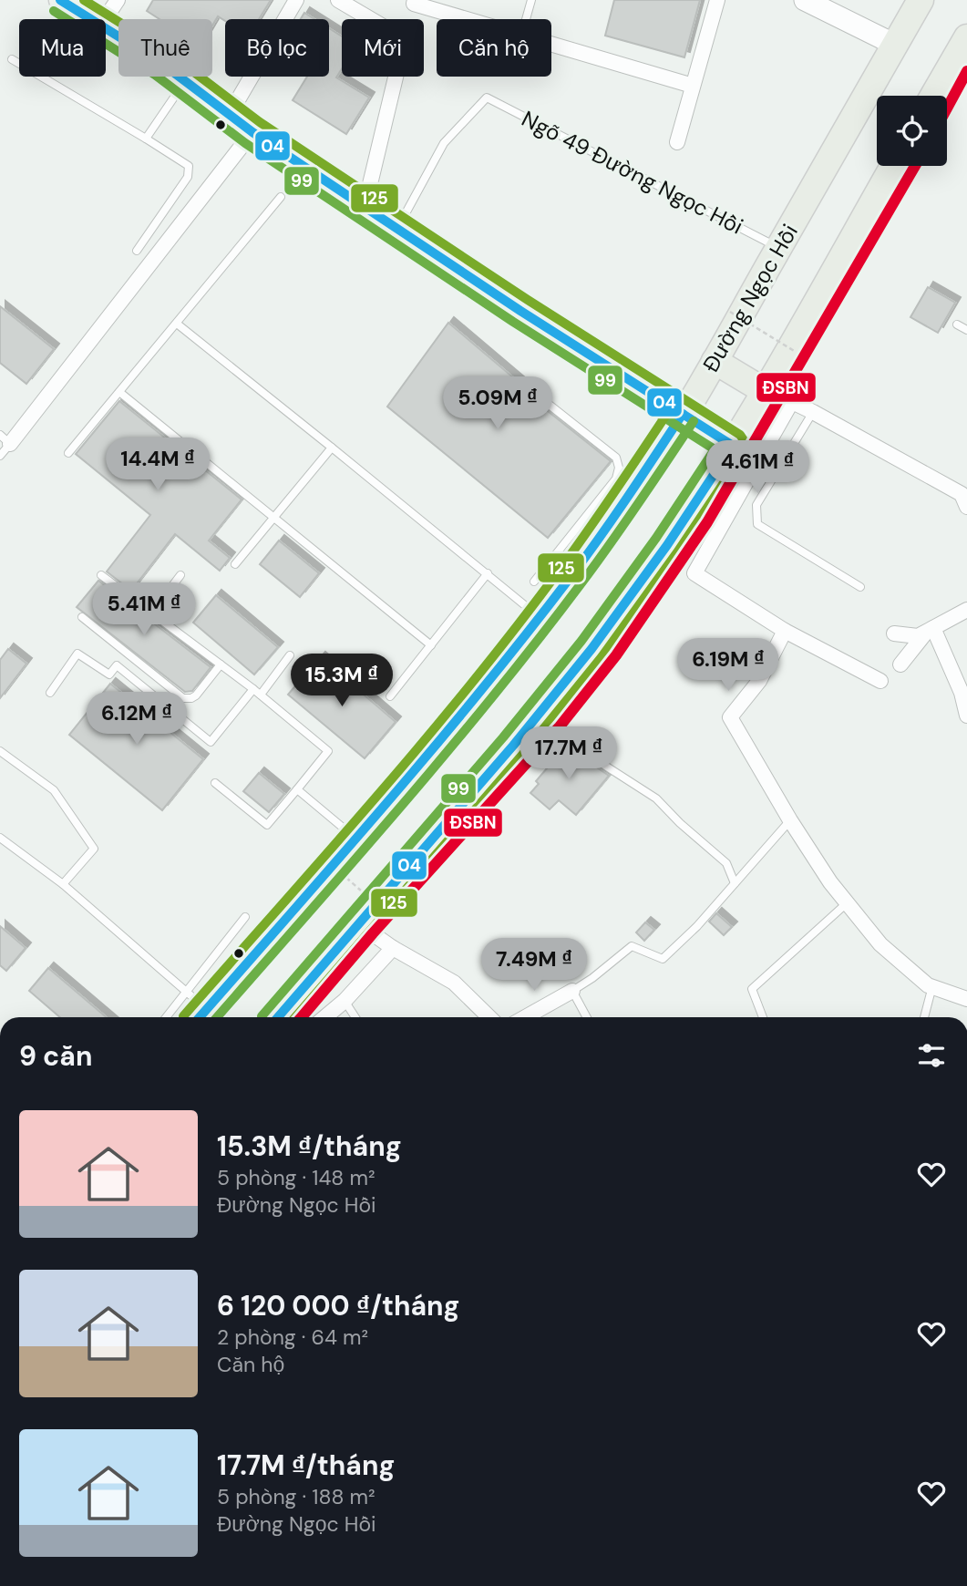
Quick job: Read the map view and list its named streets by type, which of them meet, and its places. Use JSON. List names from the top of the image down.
{
  "streets": {
    "highway": ["Đường Ngọc Hồi"],
    "lane": ["Ngõ 49 Đường Ngọc Hồi"]
  },
  "crossings": [
    ["Ngõ 49 Đường Ngọc Hồi", "Đường Ngọc Hồi"]
  ],
  "lines": [
    "transit line 04",
    "transit line 125",
    "transit line 99",
    "transit line ĐSBN"
  ],
  "page": {
    "chip": [
      "Mua",
      "Thuê",
      "Bộ lọc",
      "Mới",
      "Căn hộ"
    ],
    "price": [
      "5.09M ₫",
      "14.4M ₫",
      "4.61M ₫",
      "5.41M ₫",
      "6.19M ₫",
      "15.3M ₫",
      "6.12M ₫",
      "17.7M ₫",
      "7.49M ₫"
    ],
    "heading": "9 căn",
    "list": [
      {
        "name": "15.3M ₫/tháng",
        "note": "5 phòng · 148 m² · Đường Ngọc Hồi"
      },
      {
        "name": "6 120 000 ₫/tháng",
        "note": "2 phòng · 64 m² · Căn hộ"
      },
      {
        "name": "17.7M ₫/tháng",
        "note": "5 phòng · 188 m² · Đường Ngọc Hồi"
      }
    ]
  }
}
